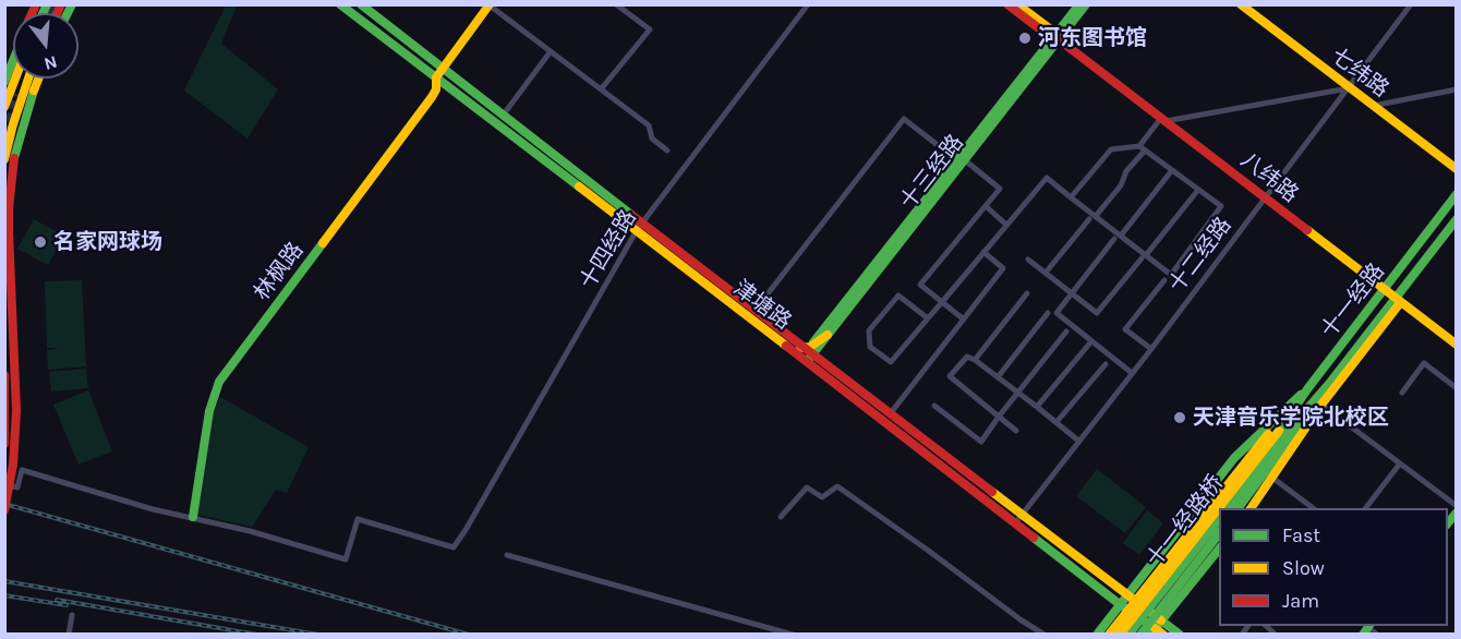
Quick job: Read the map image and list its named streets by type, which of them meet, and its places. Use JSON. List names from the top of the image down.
{
  "streets": {
    "main road": [
      "七纬路",
      "十三经路",
      "八纬路",
      "林枫路",
      "十一经路",
      "津塘路",
      "十一经路桥"
    ],
    "street": ["十四经路", "十二经路"]
  },
  "crossings": [
    ["七纬路", "十二经路"],
    ["十三经路", "八纬路"],
    ["十三经路", "津塘路"],
    ["八纬路", "十二经路"],
    ["八纬路", "十一经路"],
    ["十四经路", "林枫路"],
    ["十四经路", "津塘路"],
    ["十二经路", "津塘路"],
    ["林枫路", "津塘路"],
    ["十一经路", "十一经路桥"]
  ],
  "places": ["河东图书馆", "名家网球场", "天津音乐学院北校区"],
  "legend": ["Fast", "Slow", "Jam"],
  "north": "bottom"
}
